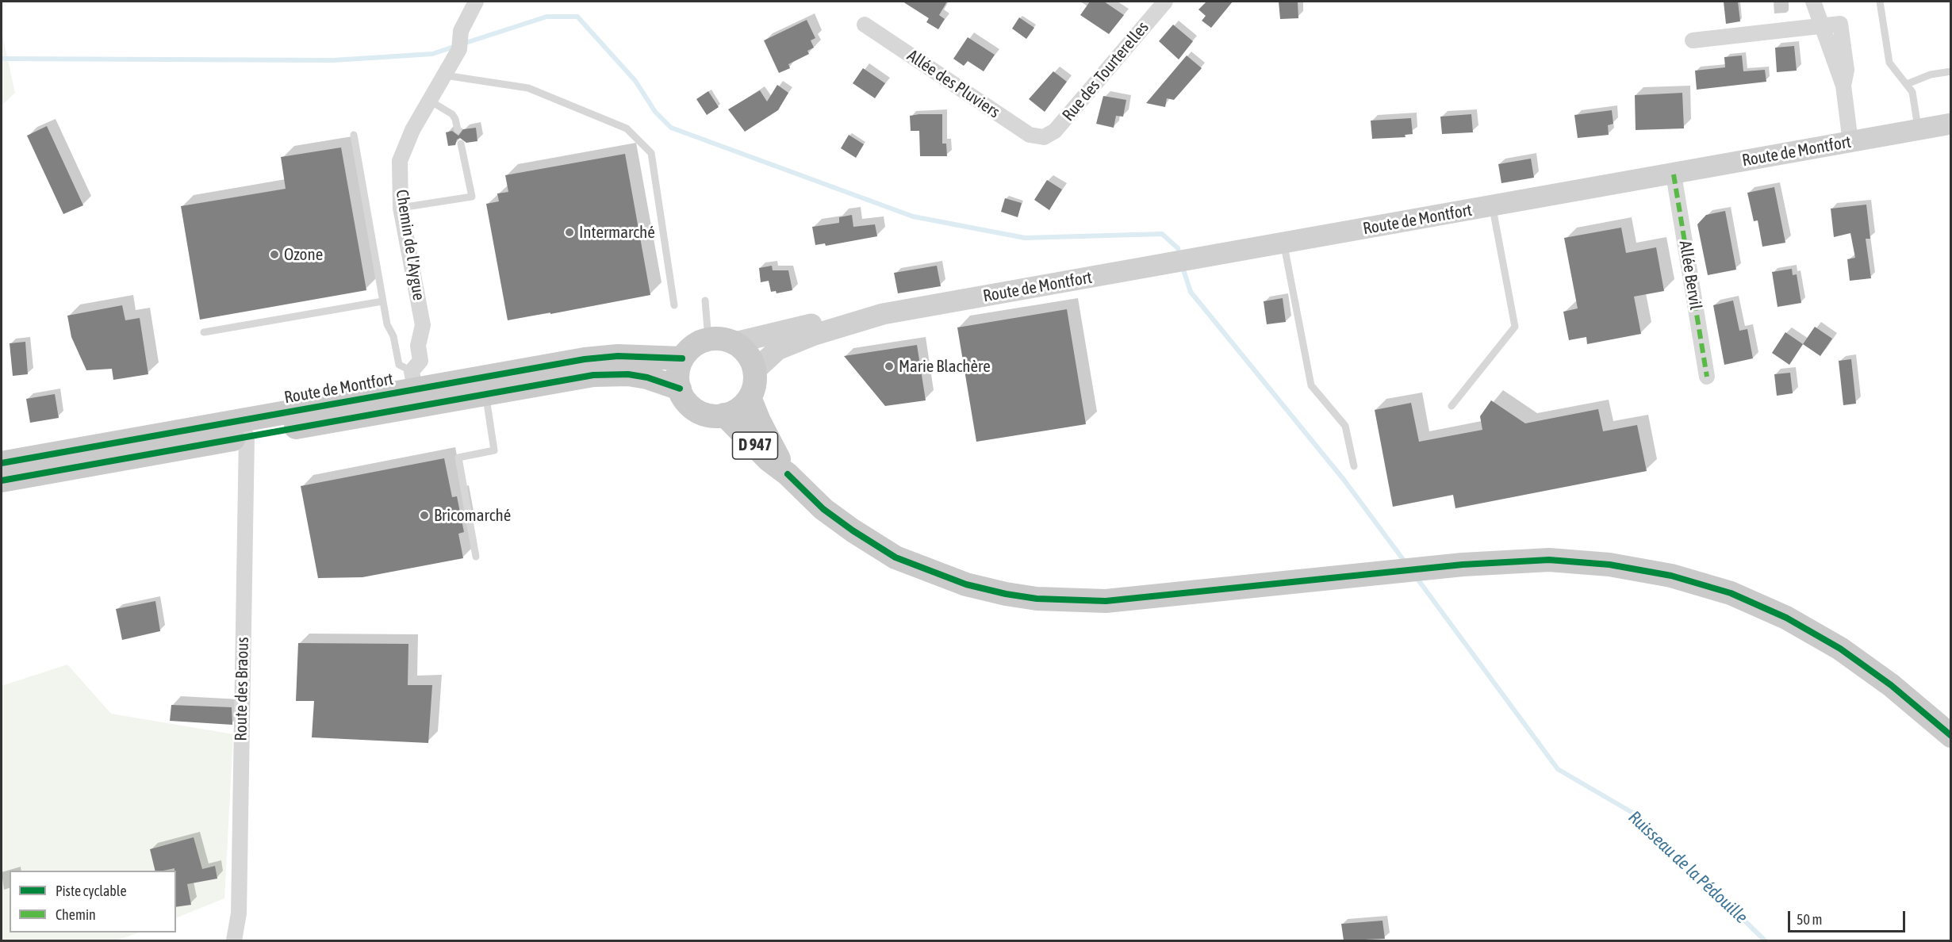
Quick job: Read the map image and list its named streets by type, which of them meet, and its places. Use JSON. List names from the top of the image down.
{
  "streets": {
    "main road": ["Route de Montfort", "D 947"],
    "street": [
      "Rue des Tourterelles",
      "Allée des Pluviers",
      "Chemin de l'Aygue",
      "Allée Bervil",
      "Route des Braous"
    ]
  },
  "crossings": [
    ["Rue des Tourterelles", "Allée des Pluviers"],
    ["Route de Montfort", "Chemin de l'Aygue"],
    ["Route de Montfort", "Allée Bervil"],
    ["Route de Montfort", "D 947"],
    ["Route de Montfort", "Route des Braous"]
  ],
  "water": ["Ruisseau de la Pédouille"],
  "places": [
    "Intermarché",
    "Ozone",
    "Marie Blachère",
    "Bricomarché"
  ],
  "legend": ["Piste cyclable", "Chemin"],
  "scale_bar": "50 m"
}
